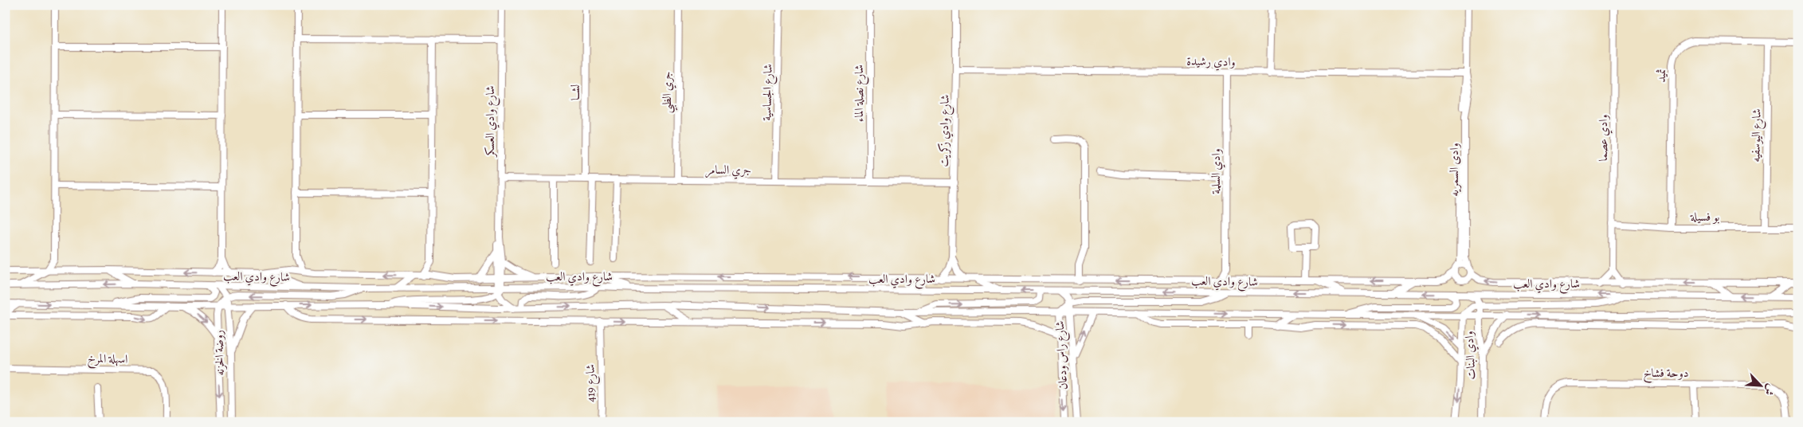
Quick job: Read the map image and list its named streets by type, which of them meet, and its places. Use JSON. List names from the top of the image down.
{
  "streets": {
    "street": [
      "وادي رشيدة",
      "ثميد",
      "لشــا",
      "جري الظبي",
      "شارع الجساسية",
      "شارع نصلة الماء",
      "شارع وادي العسكر",
      "شارع وادي زكريت",
      "شارع اليوسفيه",
      "وادي عصما",
      "جري السامر",
      "وادى السمريه",
      "وادي السلمة",
      "بو فسيلة",
      "شارع وادي العب",
      "روضة الخزنه",
      "شارع راس ودعان",
      "وادي البنات",
      "اسهلة المرخ",
      "دوحة فشاخ",
      "شارع 419"
    ]
  },
  "crossings": [
    ["وادي رشيدة", "شارع وادي زكريت"],
    ["وادي رشيدة", "وادى السمريه"],
    ["وادي رشيدة", "وادي السلمة"],
    ["ثميد", "شارع اليوسفيه"],
    ["ثميد", "بو فسيلة"],
    ["لشــا", "جري السامر"],
    ["جري الظبي", "جري السامر"],
    ["شارع الجساسية", "جري السامر"],
    ["شارع نصلة الماء", "جري السامر"],
    ["شارع وادي العسكر", "جري السامر"],
    ["شارع وادي العسكر", "شارع وادي العب"],
    ["شارع وادي زكريت", "جري السامر"],
    ["شارع اليوسفيه", "بو فسيلة"],
    ["وادي عصما", "بو فسيلة"],
    ["شارع وادي العب", "روضة الخزنه"],
    ["شارع وادي العب", "شارع راس ودعان"]
  ],
  "north": "bottom right"
}
